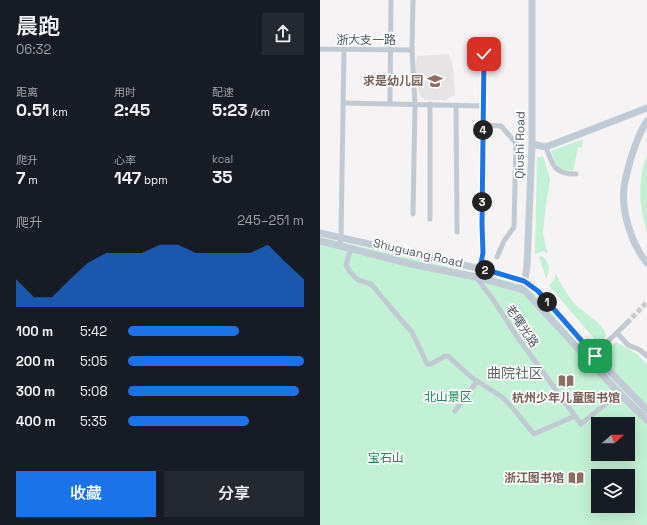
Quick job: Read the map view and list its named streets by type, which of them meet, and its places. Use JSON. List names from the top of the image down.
{
  "streets": {
    "main road": ["Qiushi Road", "Shuguang Road"],
    "street": ["浙大支一路", "老曙光路"]
  },
  "crossings": [
    ["Qiushi Road", "Shuguang Road"],
    ["Shuguang Road", "老曙光路"]
  ],
  "districts": ["曲院社区"],
  "parks": ["北山景区", "宝石山"],
  "places": {
    "school or university": ["求是幼儿园"],
    "library": ["杭州少年儿童图书馆", "浙江图书馆"]
  },
  "north": "right",
  "page": {
    "heading": ["晨跑", "06:32"],
    "stats": [
      ["距离", "0.51 km"],
      ["用时", "2:45"],
      ["配速", "5:23 /km"],
      ["爬升", "7 m"],
      ["心率", "147 bpm"],
      ["kcal", "35"]
    ],
    "pins": [
      "4",
      "3",
      "2",
      "1"
    ],
    "chart": ["爬升", "245–251 m"],
    "list": [
      {
        "name": "100 m",
        "note": "5:42"
      },
      {
        "name": "200 m",
        "note": "5:05"
      },
      {
        "name": "300 m",
        "note": "5:08"
      },
      {
        "name": "400 m",
        "note": "5:35"
      }
    ],
    "buttons": ["收藏", "分享"]
  }
}
